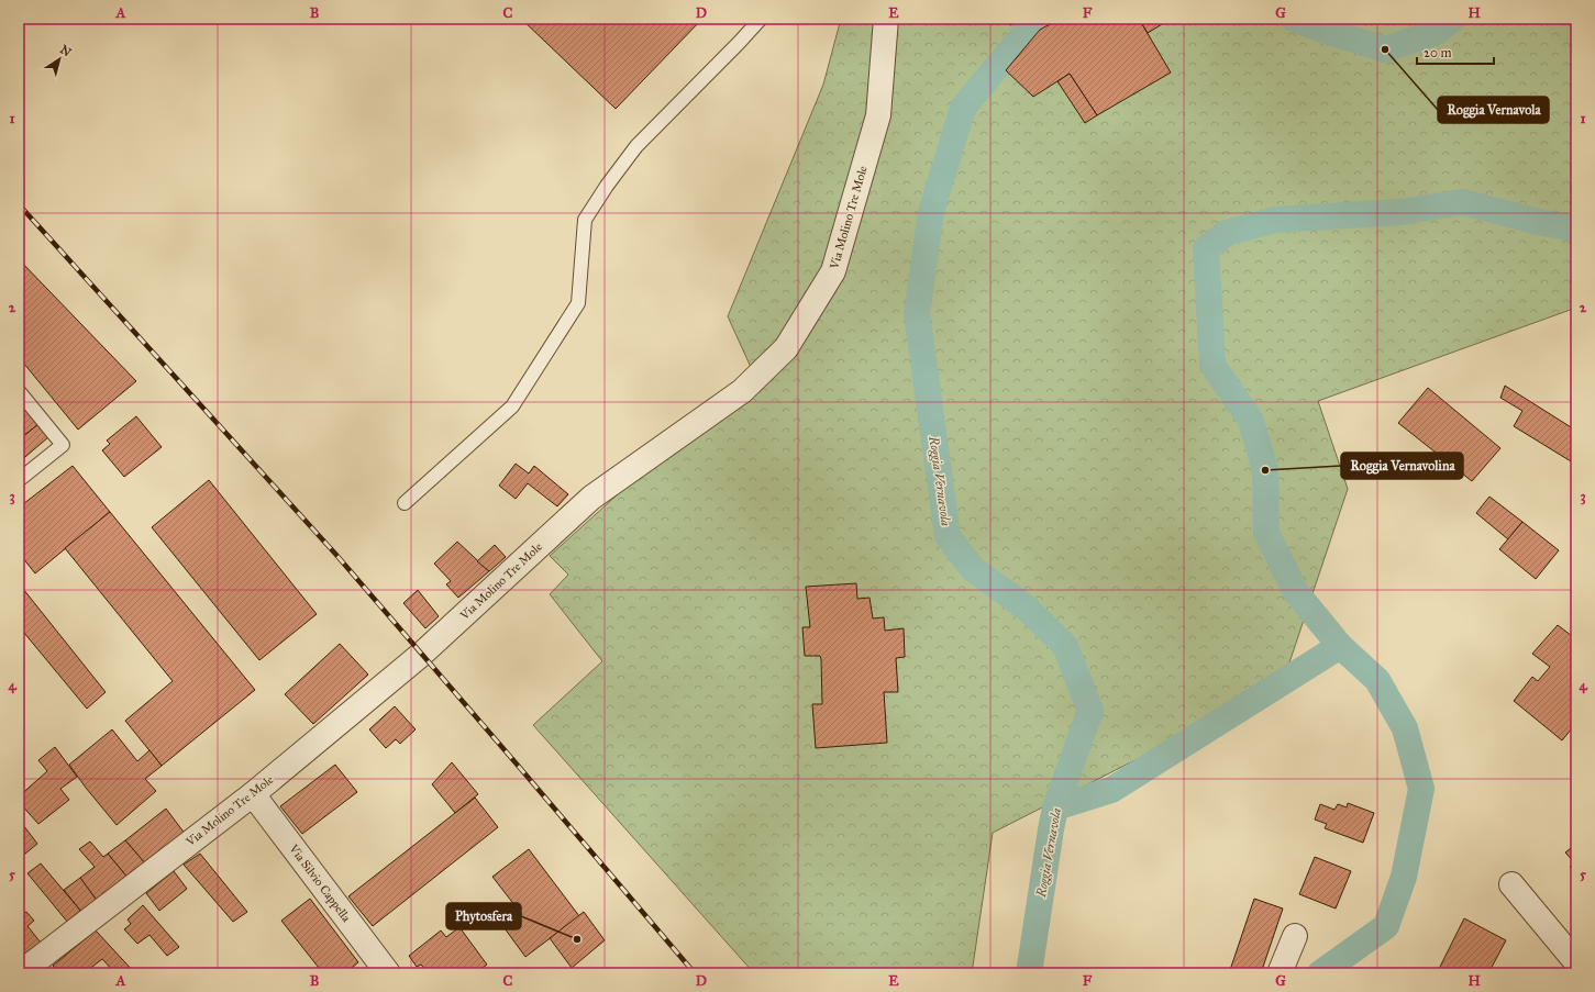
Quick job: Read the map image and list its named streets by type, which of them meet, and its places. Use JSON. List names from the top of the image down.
{
  "streets": {
    "street": ["Via Molino Tre Mole", "Via Silvio Cappella"]
  },
  "crossings": [
    ["Via Molino Tre Mole", "Via Silvio Cappella"]
  ],
  "water": ["Roggia Vernavola"],
  "places": ["Roggia Vernavola", "Roggia Vernavolina", "Phytosfera"],
  "scale_bar": "20 m",
  "north": "top right",
  "grid": {
    "columns": [
      "A",
      "B",
      "C",
      "D",
      "E",
      "F",
      "G",
      "H"
    ],
    "rows": [
      "1",
      "2",
      "3",
      "4",
      "5"
    ]
  }
}
